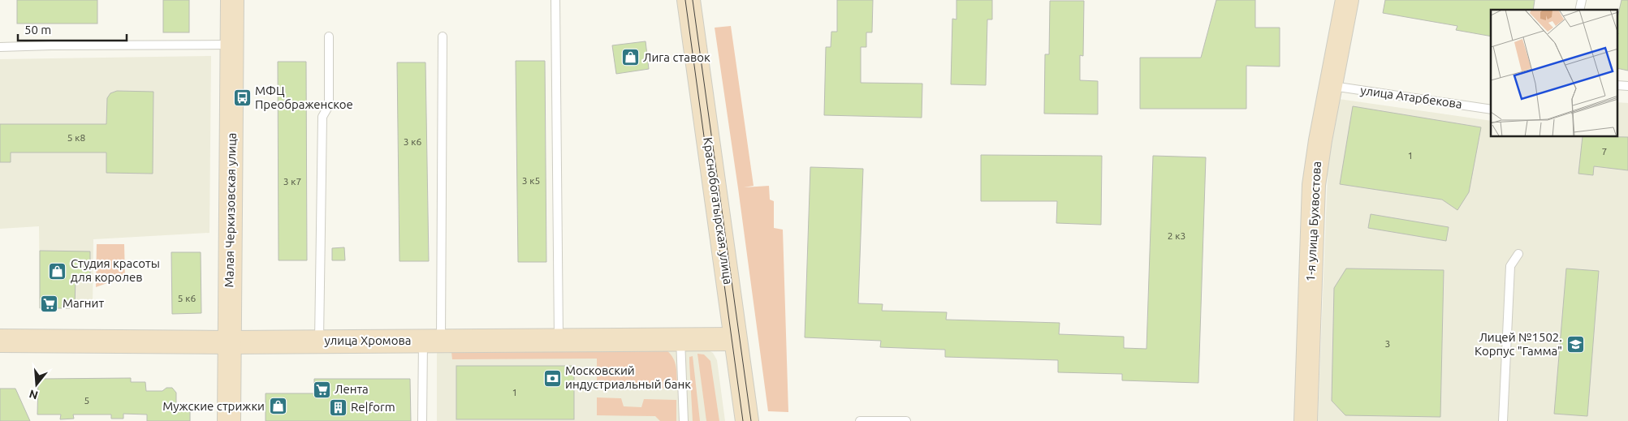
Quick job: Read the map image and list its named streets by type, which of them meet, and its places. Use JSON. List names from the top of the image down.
{
  "streets": {
    "street": [
      "Малая Черкизовская улица",
      "Краснобогатырская улица",
      "1-я улица Бухвостова",
      "улица Хромова"
    ],
    "lane": ["улица Атарбекова"]
  },
  "crossings": [
    ["улица Атарбекова", "1-я улица Бухвостова"],
    ["Малая Черкизовская улица", "улица Хромова"],
    ["Краснобогатырская улица", "улица Хромова"]
  ],
  "places": {
    "shop": ["Лига ставок", "Студия красоты для королев", "Мужские стрижки"],
    "bus stop": ["МФЦ Преображенское"],
    "supermarket": ["Магнит", "Лента"],
    "school or university": ["Лицей №1502. Корпус \"Гамма\""],
    "bank": ["Московский индустриальный банк"],
    "building": ["Re|form"]
  },
  "house_numbers": [
    "5 к8",
    "3 к6",
    "7",
    "1",
    "3 к5",
    "3 к7",
    "2 к3",
    "5 к6",
    "3",
    "1",
    "5"
  ],
  "scale_bar": "50 m",
  "north": "bottom"
}
